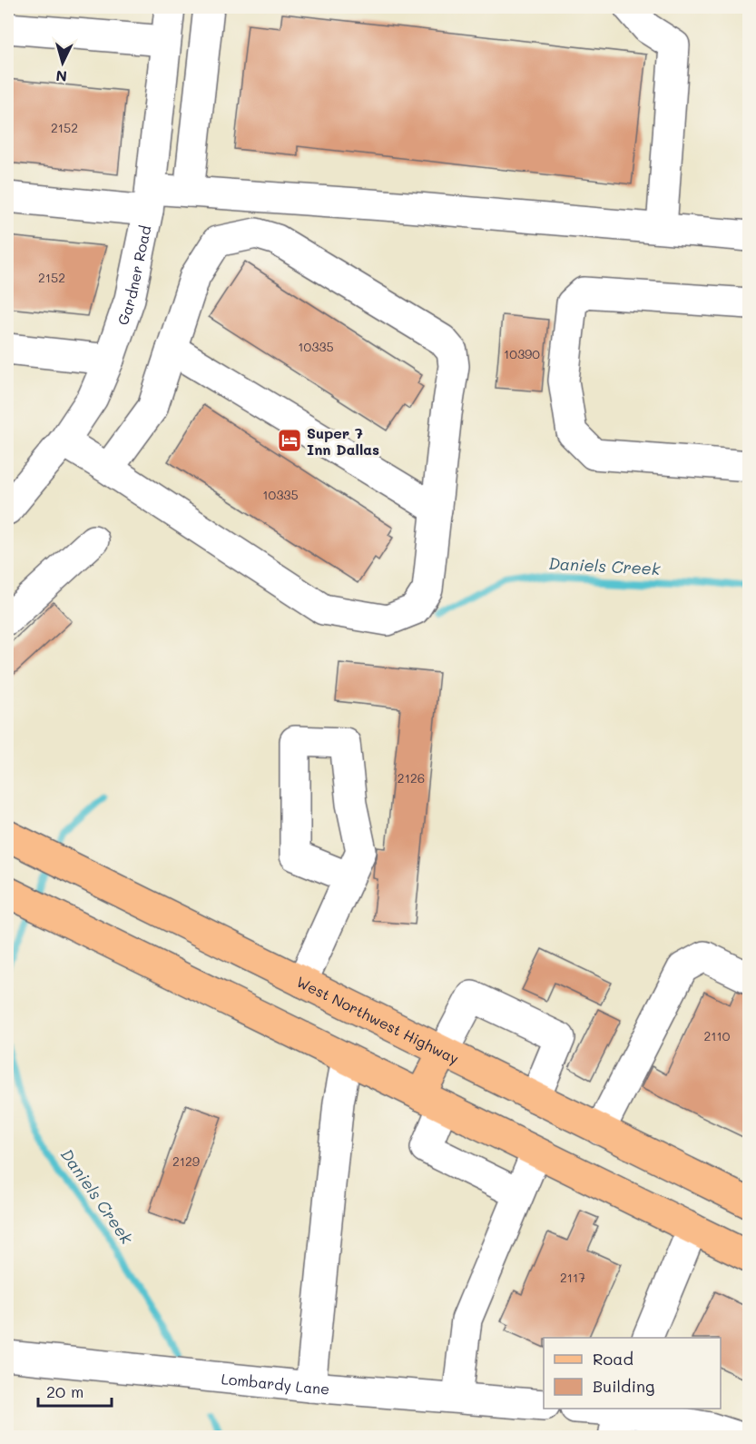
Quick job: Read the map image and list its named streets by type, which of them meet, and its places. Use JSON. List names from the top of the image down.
{
  "streets": {
    "main road": ["West Northwest Highway"],
    "street": ["Gardner Road", "Lombardy Lane"]
  },
  "water": ["Daniels Creek"],
  "places": {
    "hotel": ["Super 7 Inn Dallas"]
  },
  "house_numbers": [
    "2152",
    "2152",
    "10335",
    "10390",
    "10335",
    "2126",
    "2110",
    "2129",
    "2117"
  ],
  "legend": ["Road", "Building"],
  "scale_bar": "20 m",
  "north": "bottom"
}
